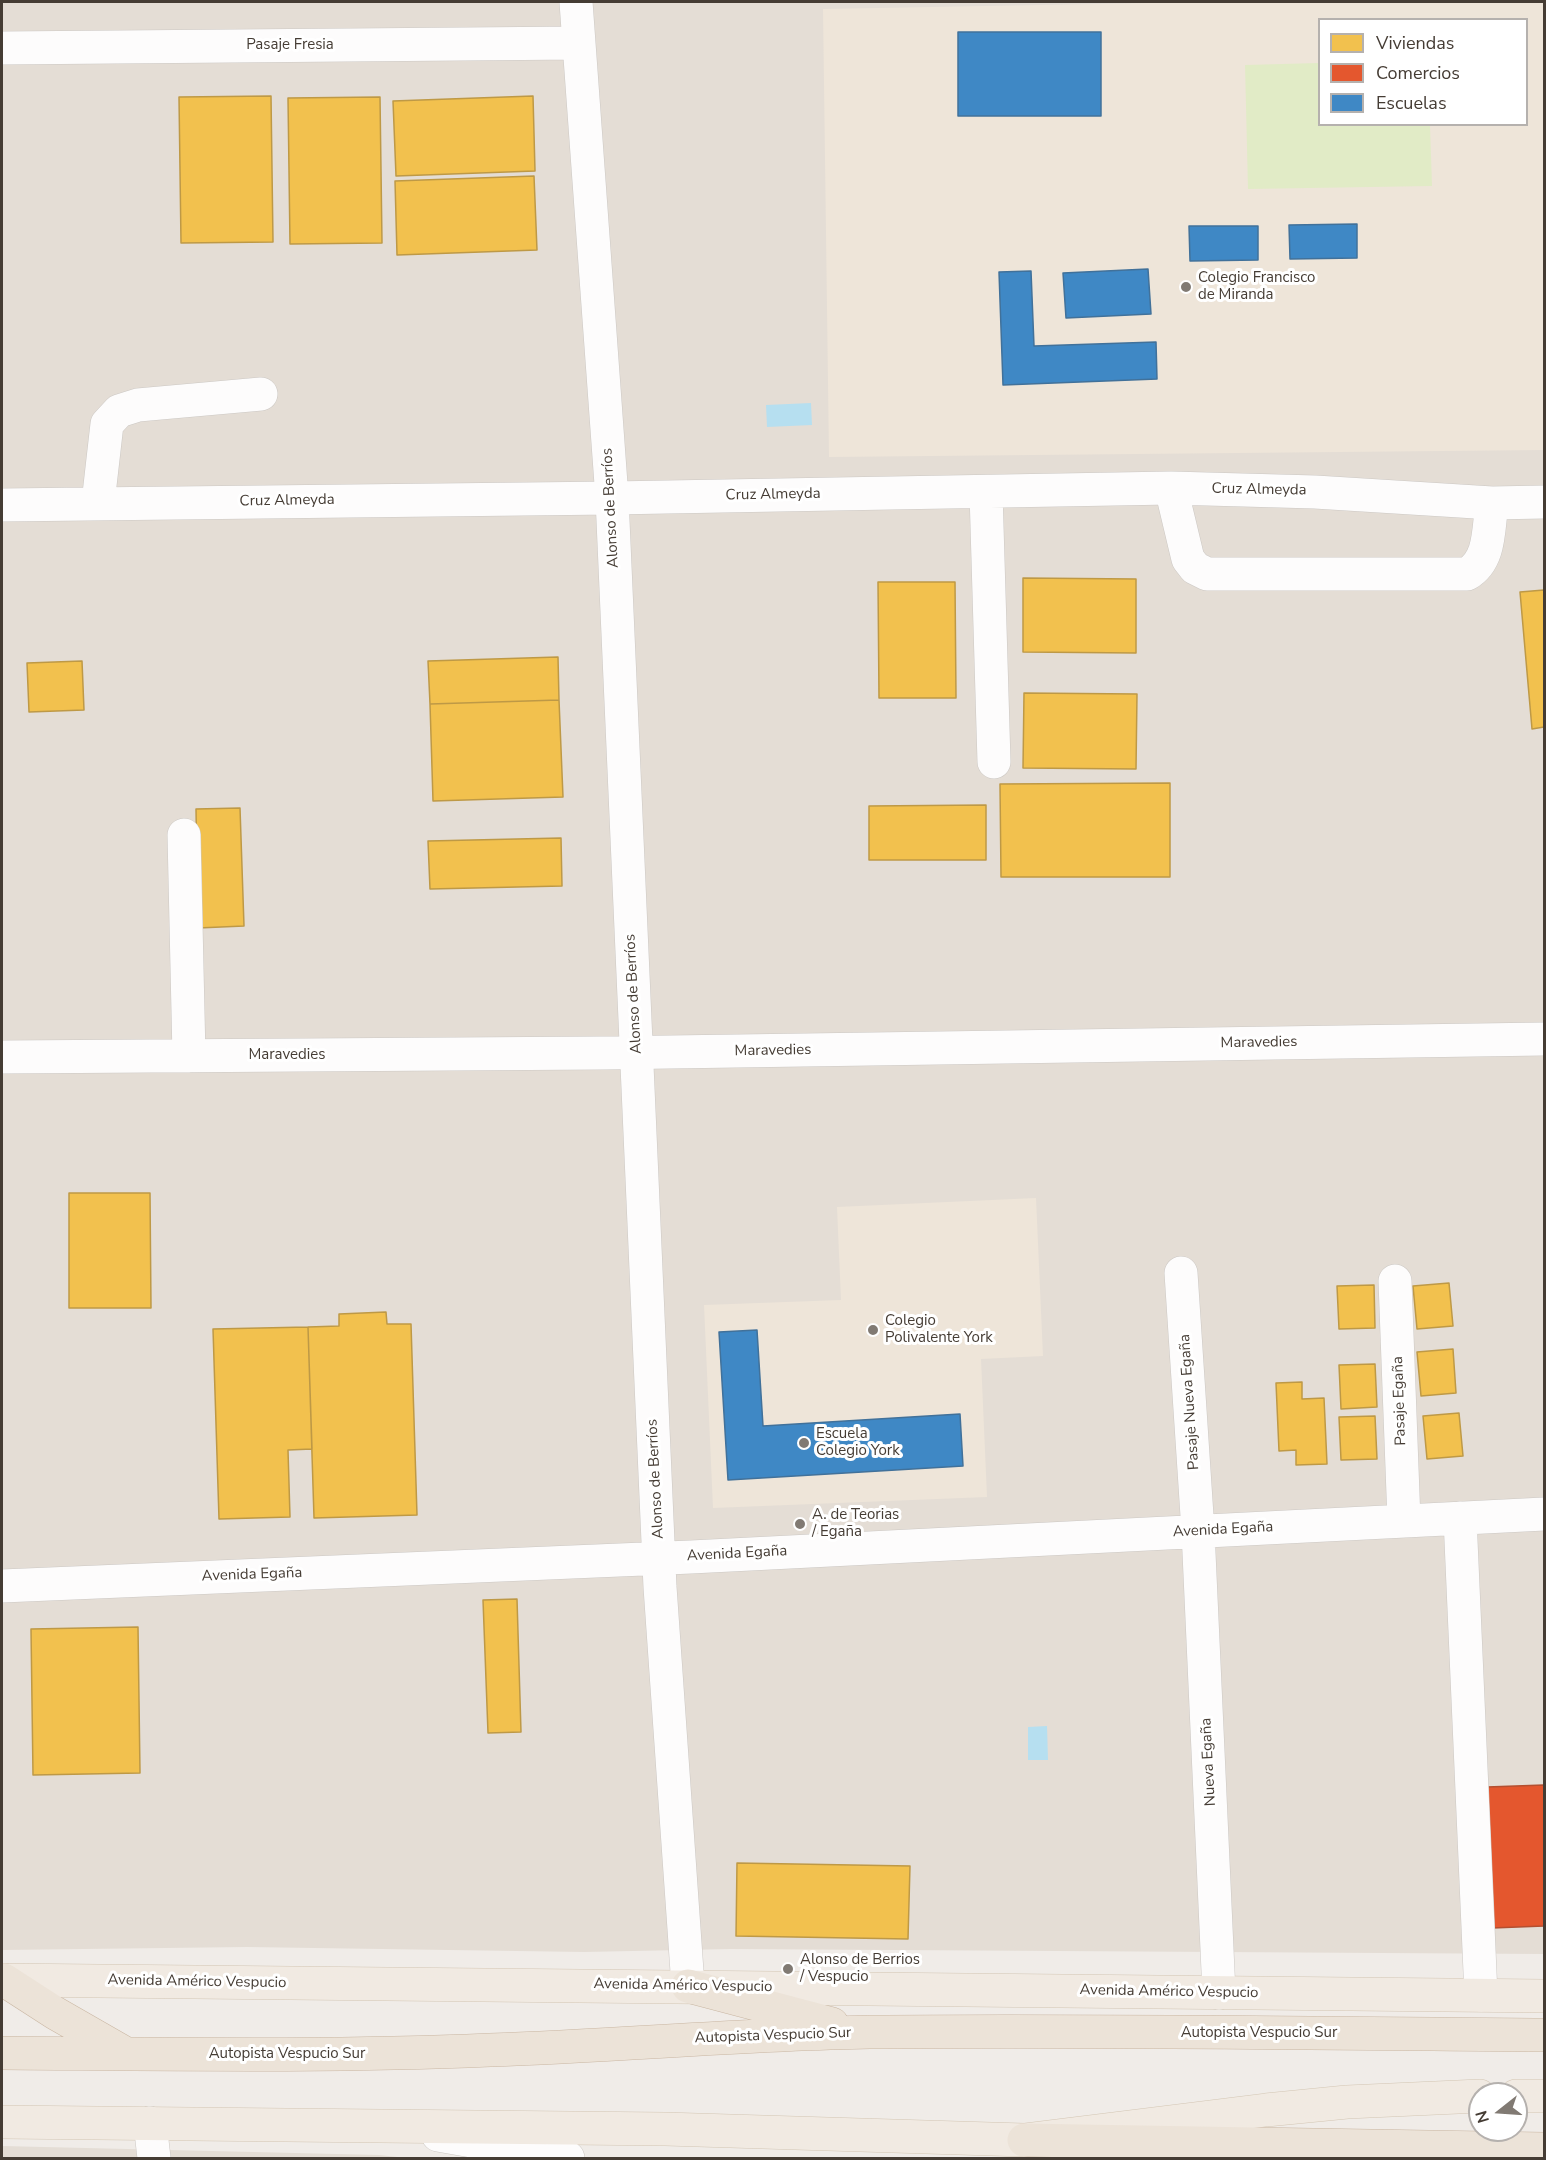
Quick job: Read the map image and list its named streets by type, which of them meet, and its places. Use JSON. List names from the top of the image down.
{
  "streets": {
    "highway": ["Autopista Vespucio Sur"],
    "main road": ["Avenida Américo Vespucio"],
    "street": [
      "Pasaje Fresia",
      "Cruz Almeyda",
      "Alonso de Berríos",
      "Maravedies",
      "Pasaje Egaña",
      "Pasaje Nueva Egaña",
      "Avenida Egaña",
      "Nueva Egaña"
    ]
  },
  "crossings": [
    ["Pasaje Fresia", "Alonso de Berríos"],
    ["Cruz Almeyda", "Alonso de Berríos"],
    ["Alonso de Berríos", "Maravedies"],
    ["Alonso de Berríos", "Avenida Egaña"],
    ["Alonso de Berríos", "Avenida Américo Vespucio"],
    ["Pasaje Egaña", "Avenida Egaña"],
    ["Pasaje Nueva Egaña", "Avenida Egaña"],
    ["Pasaje Nueva Egaña", "Nueva Egaña"],
    ["Avenida Egaña", "Nueva Egaña"],
    ["Nueva Egaña", "Avenida Américo Vespucio"]
  ],
  "places": [
    "Colegio Francisco de Miranda",
    "Colegio Polivalente York",
    "Escuela Colegio York",
    "A. de Teorias / Egaña",
    "Alonso de Berrios / Vespucio"
  ],
  "legend": ["Viviendas", "Comercios", "Escuelas"],
  "north": "left"
}
